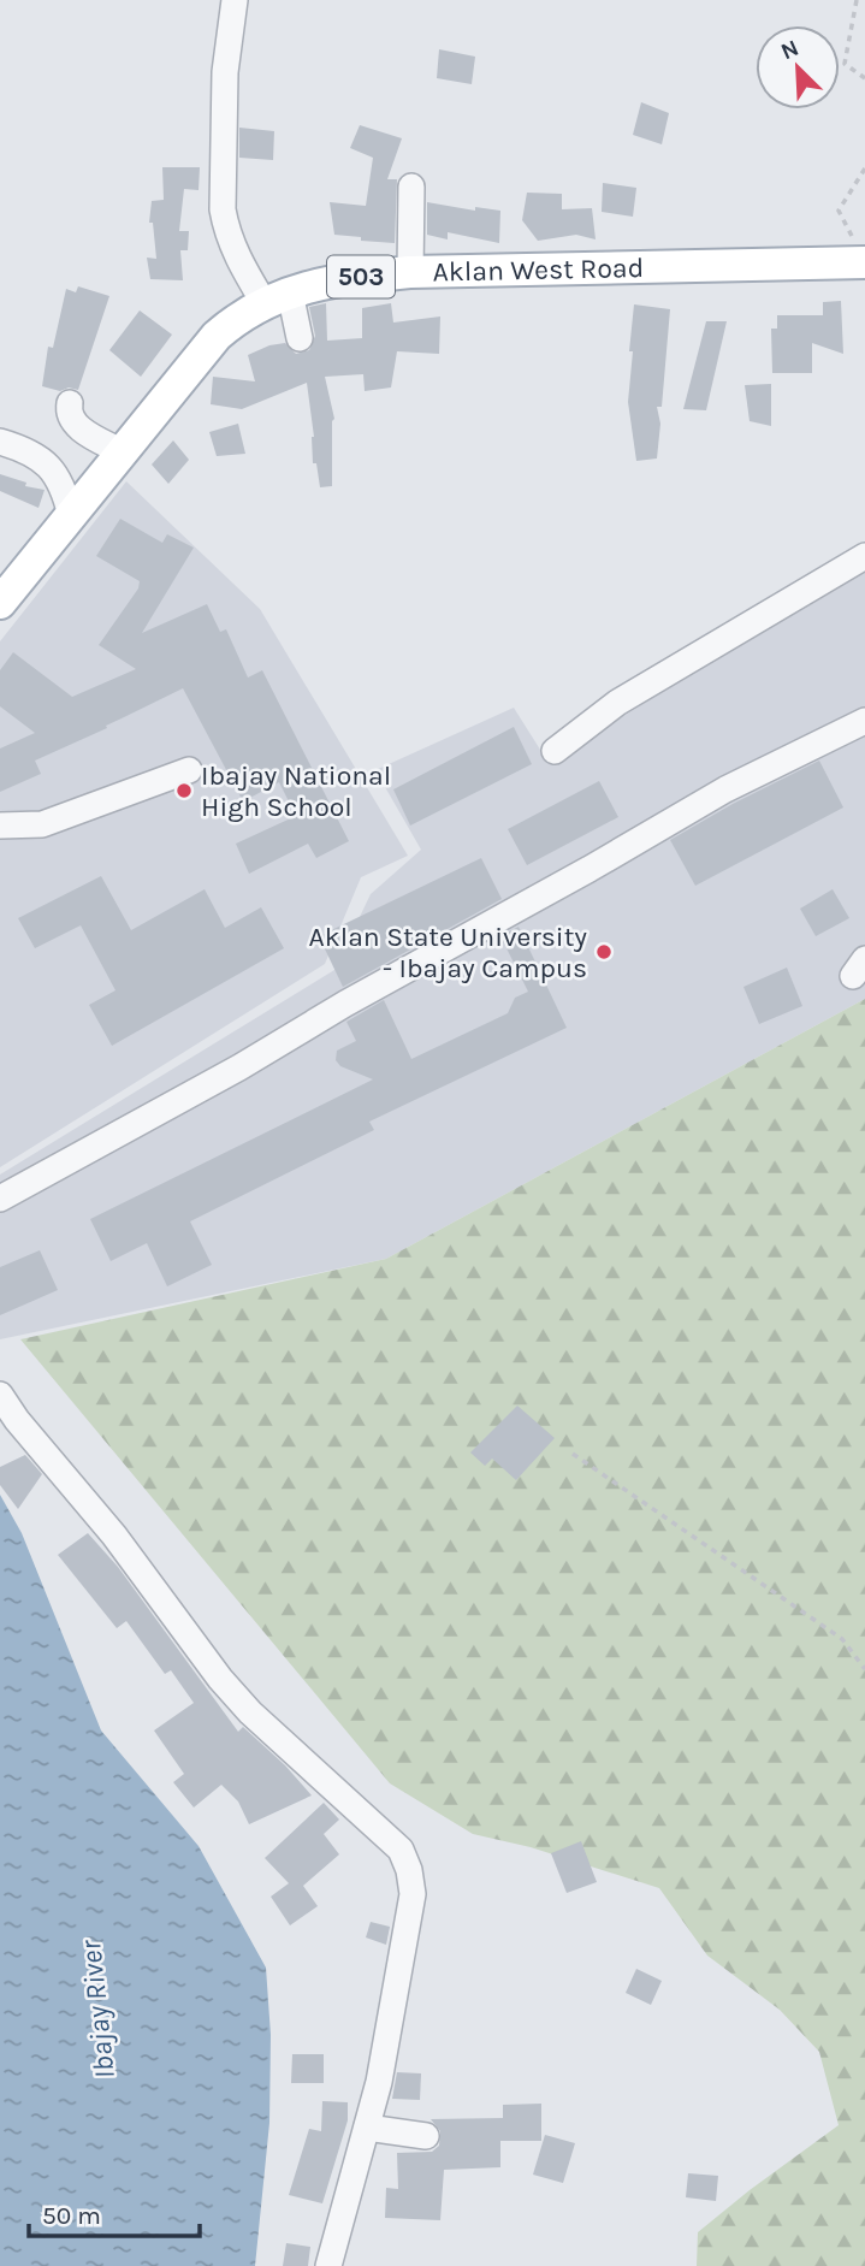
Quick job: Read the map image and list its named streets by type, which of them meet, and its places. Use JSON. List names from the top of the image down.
{
  "streets": {
    "main road": ["Aklan West Road", "503"]
  },
  "water": ["Ibajay River"],
  "places": ["Ibajay National High School", "Aklan State University - Ibajay Campus"],
  "scale_bar": "50 m",
  "north": "top left"
}
